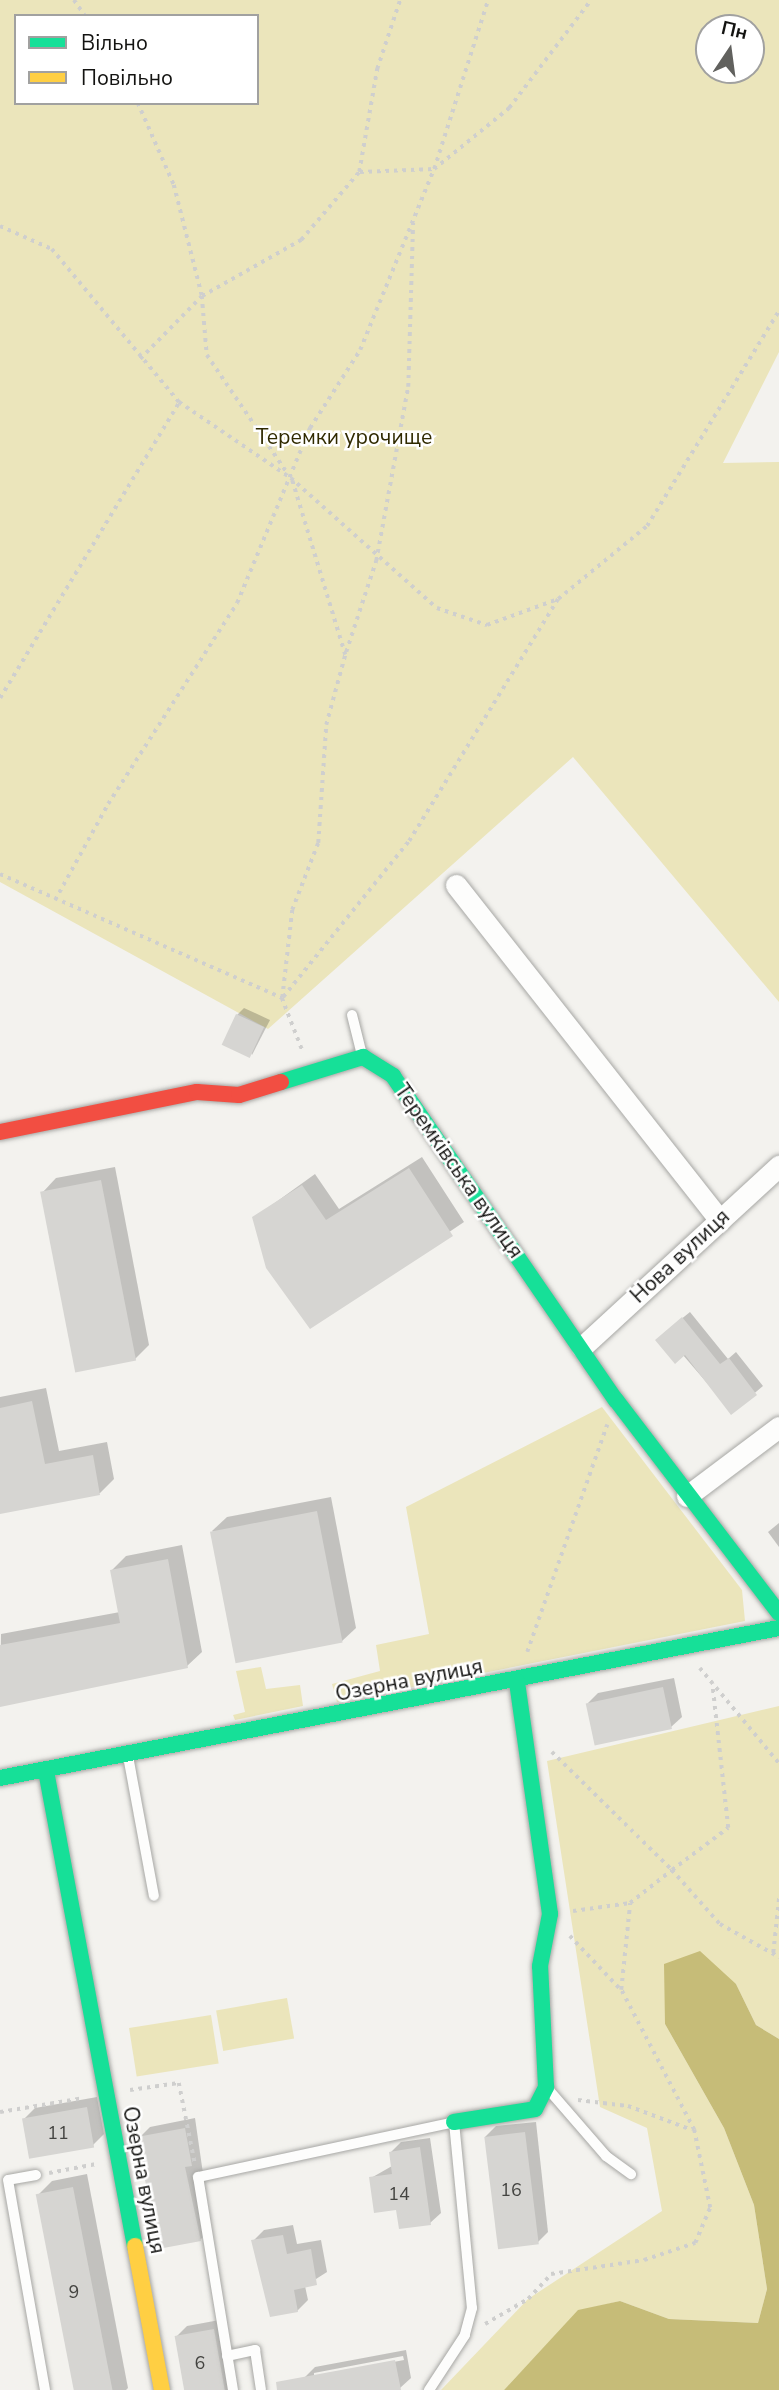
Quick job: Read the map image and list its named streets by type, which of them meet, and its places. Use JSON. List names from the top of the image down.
{
  "streets": {
    "street": ["Теремківська вулиця", "Нова вулиця", "Озерна вулиця"]
  },
  "crossings": [
    ["Теремківська вулиця", "Нова вулиця"]
  ],
  "parks": ["Теремки урочище"],
  "house_numbers": [
    "11",
    "16",
    "14",
    "9",
    "6"
  ],
  "legend": ["Вільно", "Повільно"],
  "north": "top"
}
